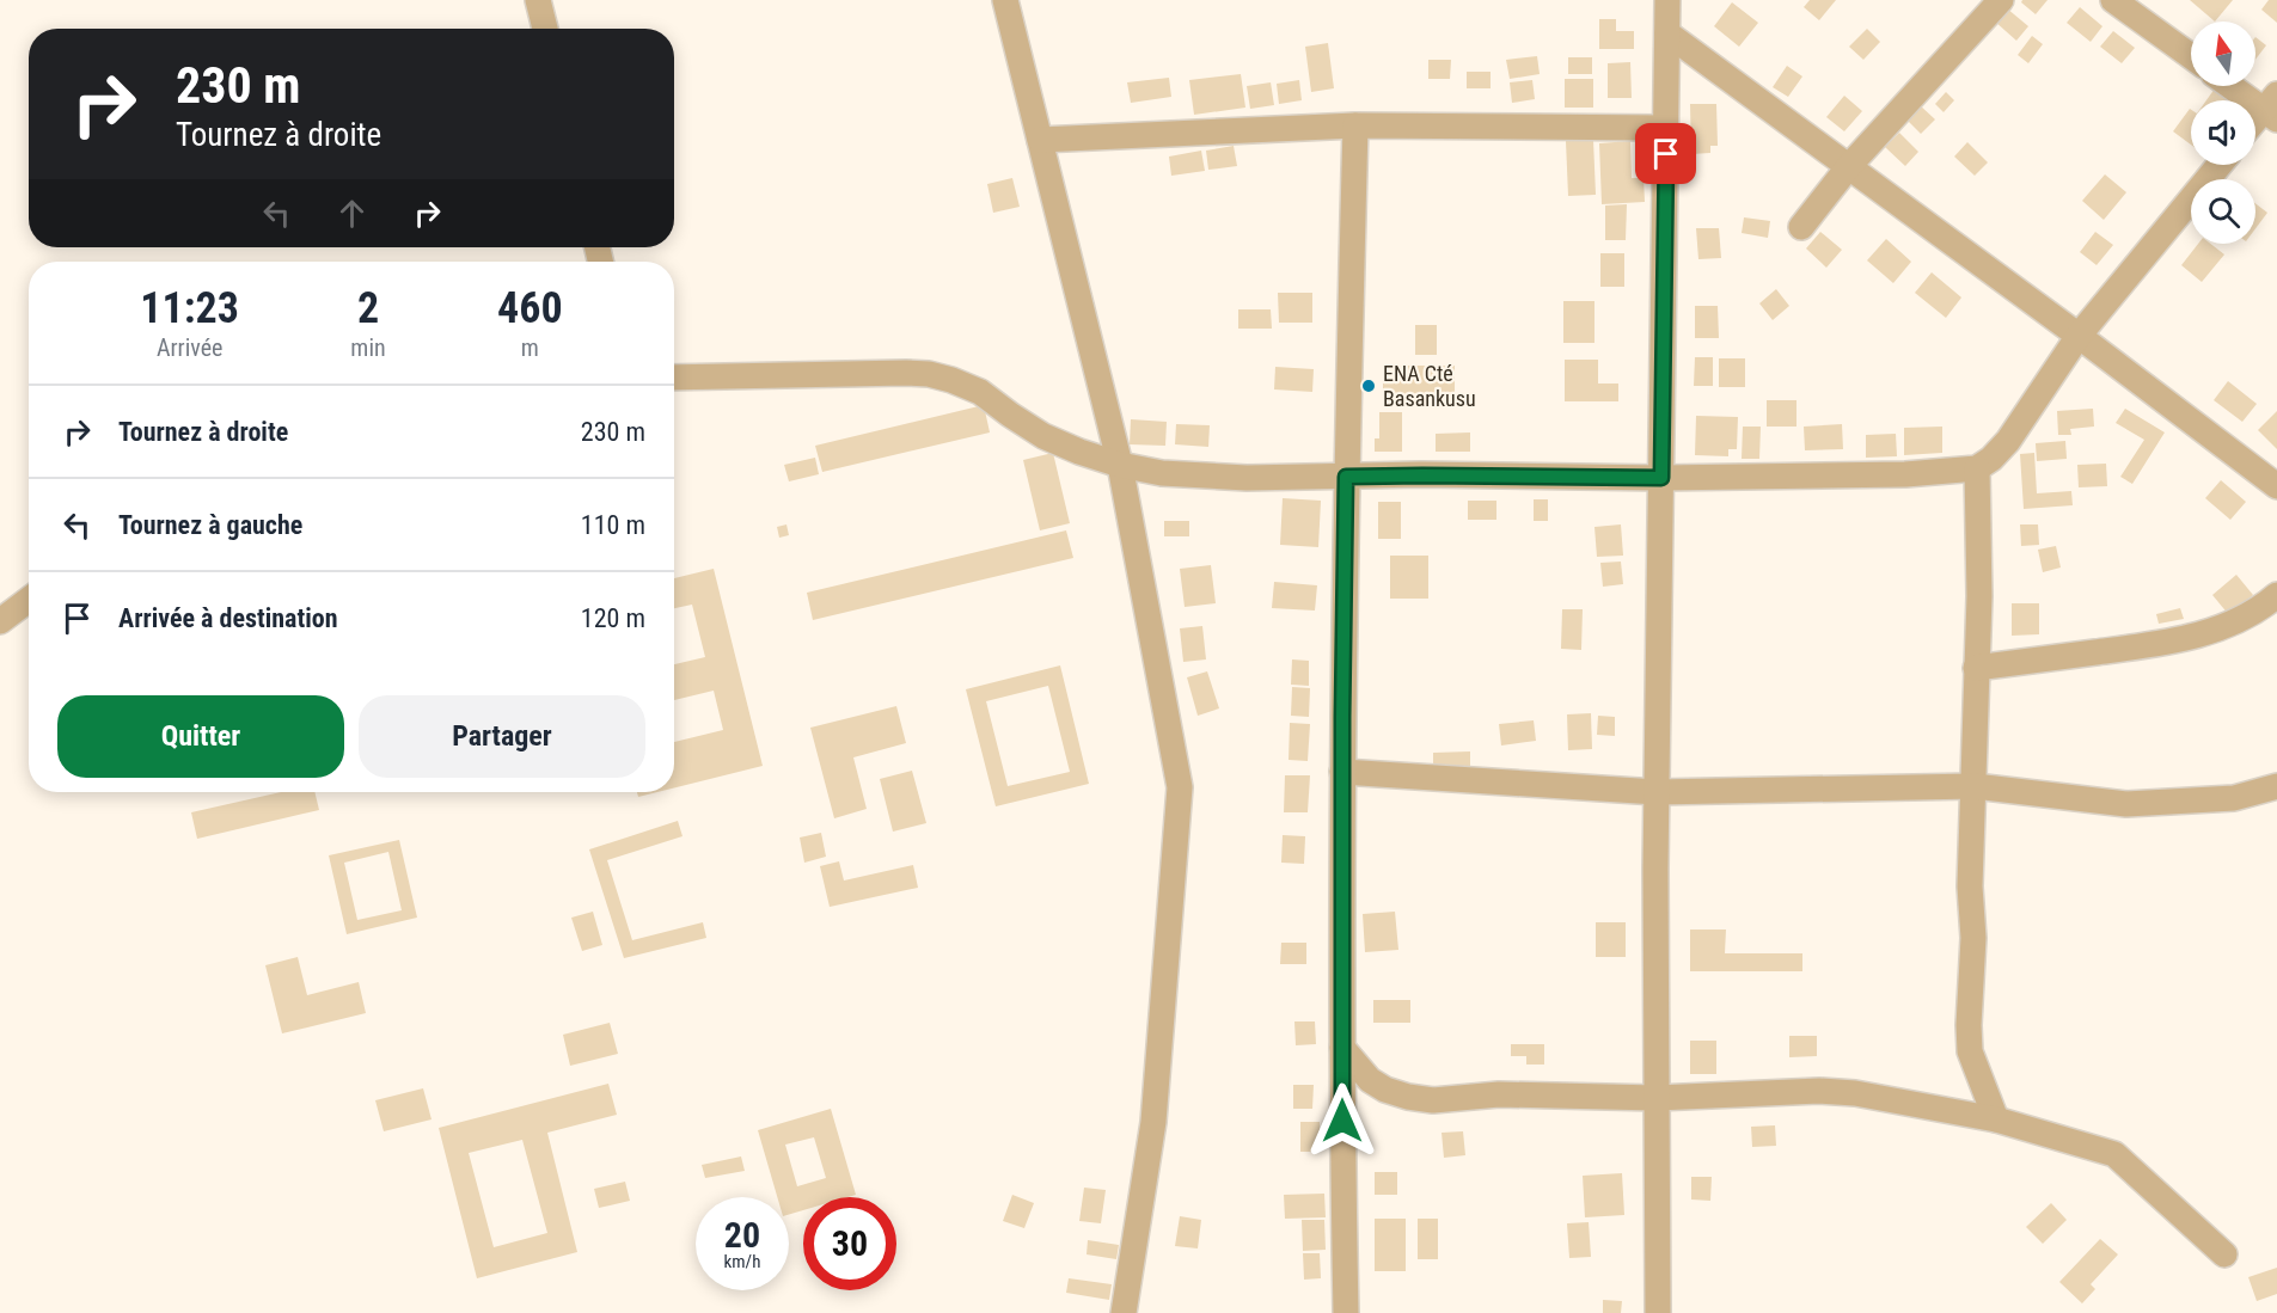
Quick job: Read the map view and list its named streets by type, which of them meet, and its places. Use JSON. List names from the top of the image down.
{
  "places": ["ENA Cté Basankusu"],
  "north": "top",
  "page": {
    "turn": ["230 m", "Tournez à droite"],
    "eta": [
      "11:23",
      "Arrivée",
      "2",
      "min",
      "460",
      "m"
    ],
    "list": [
      {
        "name": "Tournez à droite",
        "value": "230 m"
      },
      {
        "name": "Tournez à gauche",
        "value": "110 m"
      },
      {
        "name": "Arrivée à destination",
        "value": "120 m"
      }
    ],
    "buttons": ["Quitter", "Partager"],
    "speed": "20 km/h",
    "limit": "30"
  }
}
